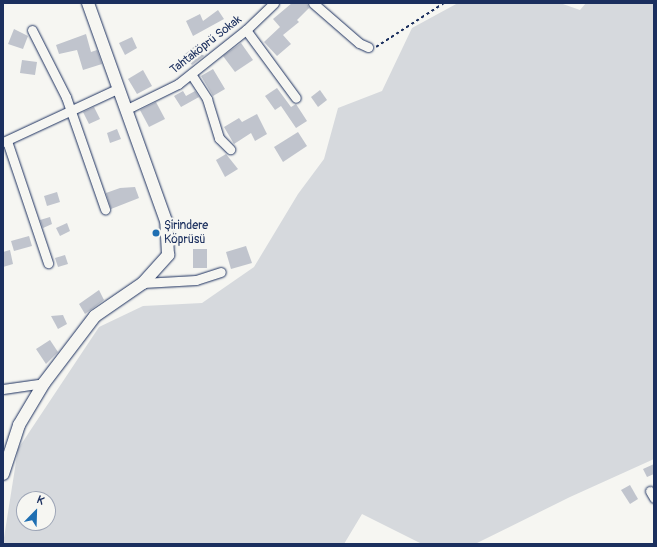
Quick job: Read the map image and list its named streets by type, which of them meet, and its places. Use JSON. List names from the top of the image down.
{
  "streets": {
    "street": ["Tahtaköprü Sokak"]
  },
  "places": ["Şirindere Köprüsü"],
  "north": "top right"
}
